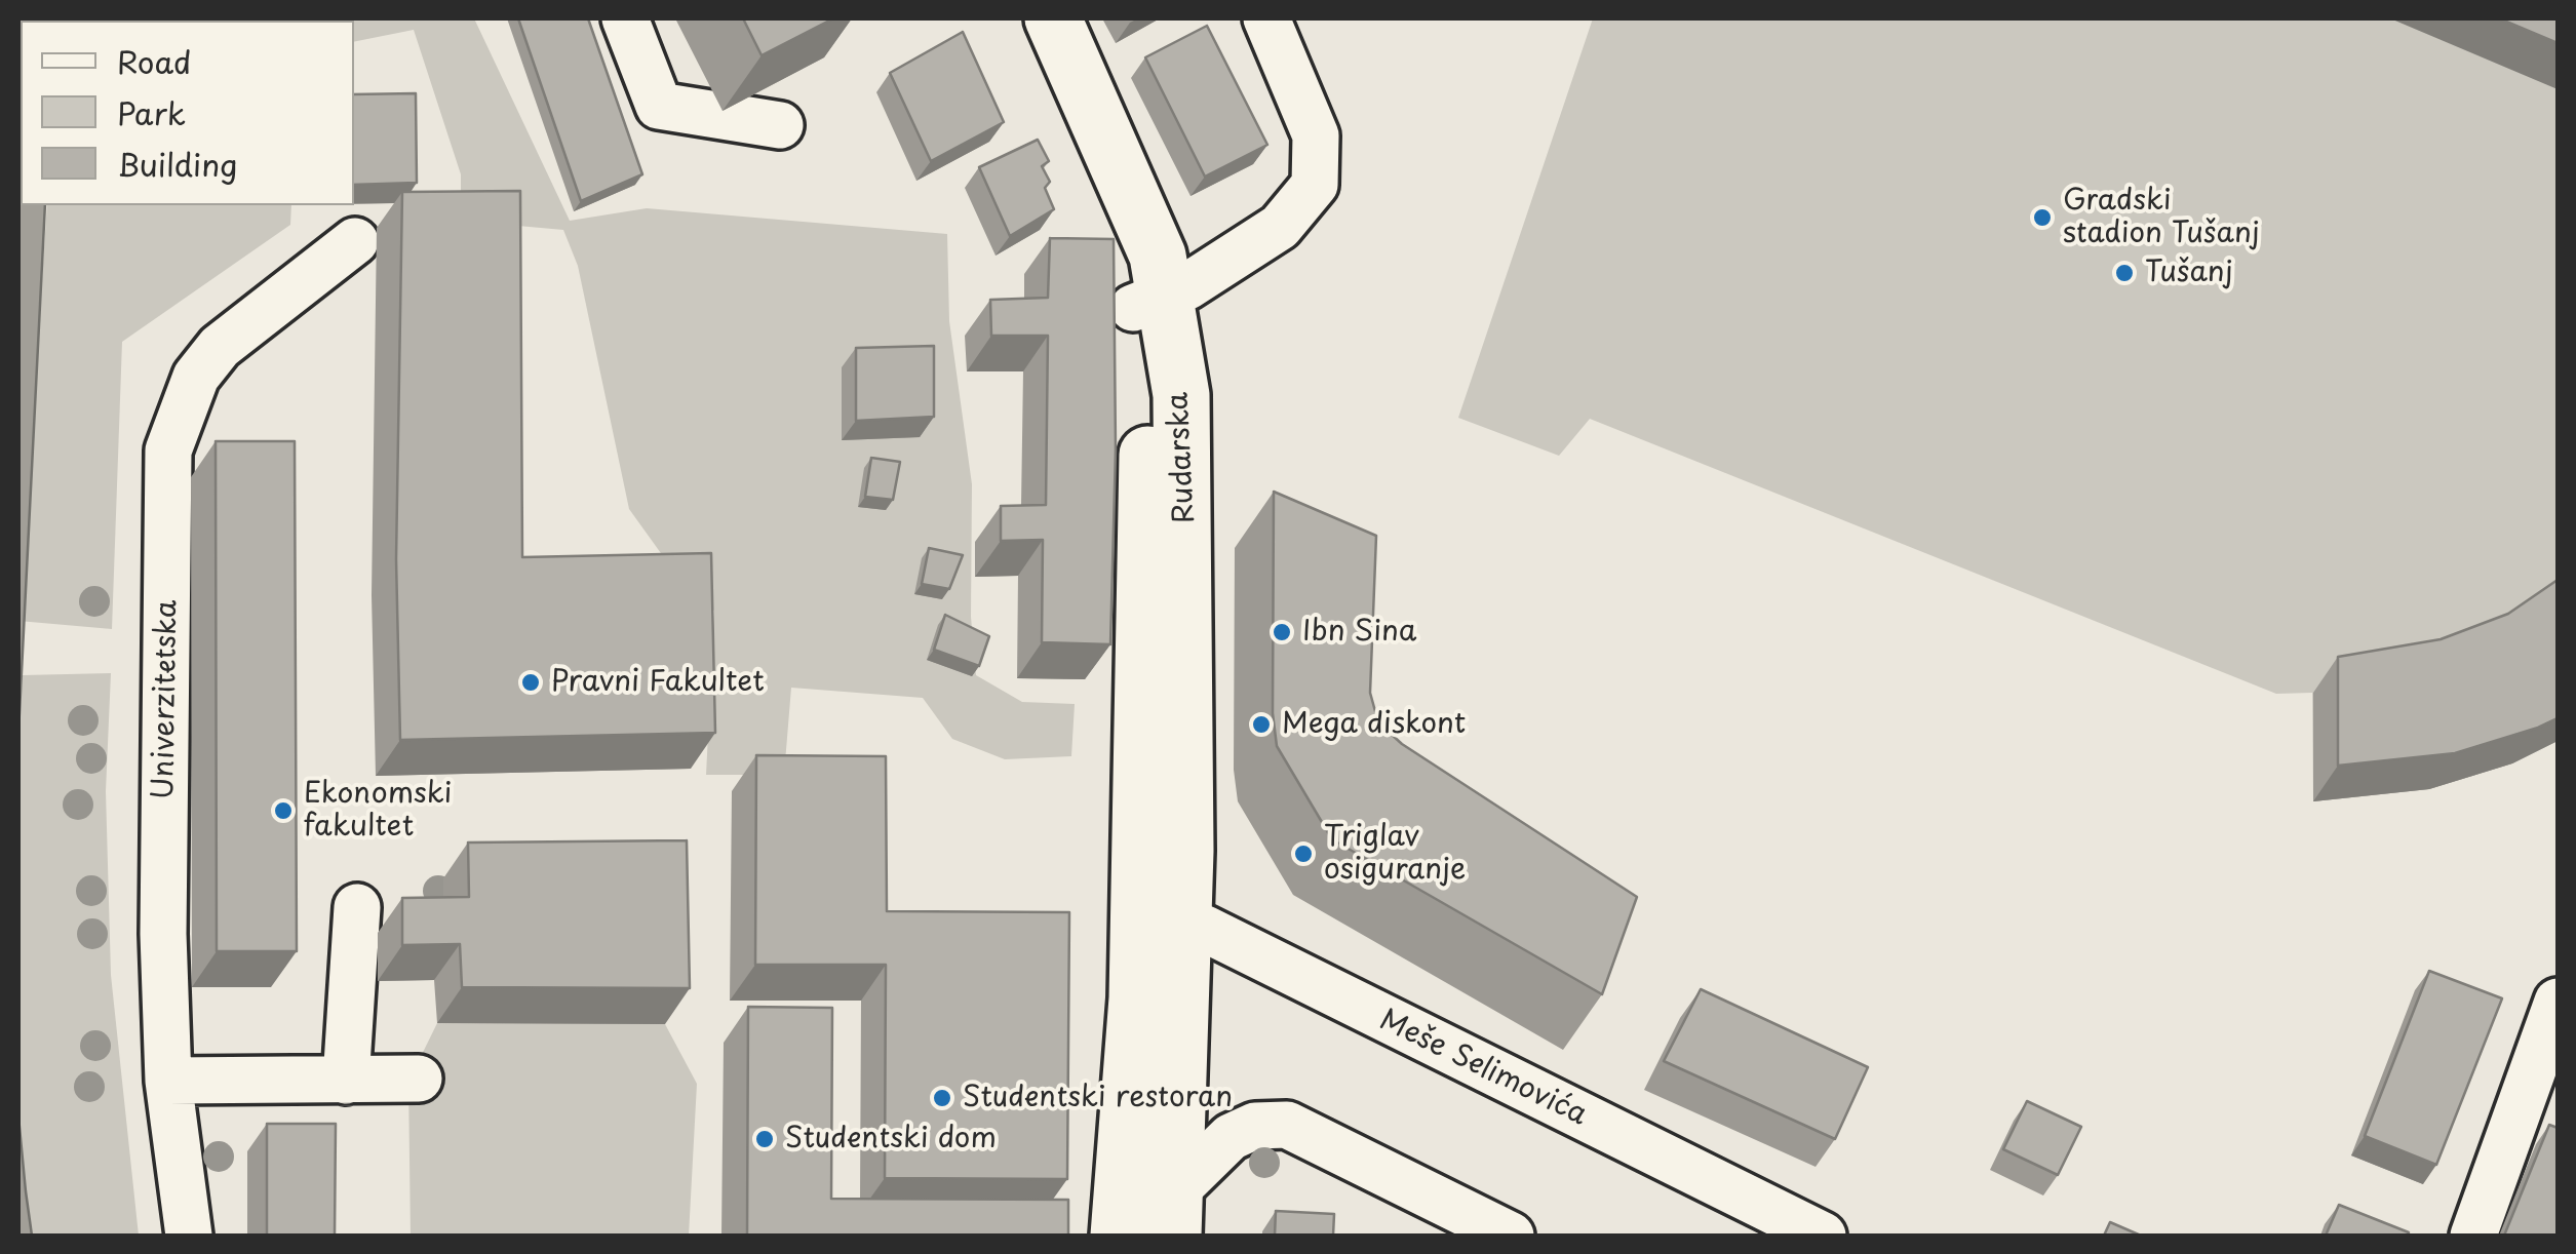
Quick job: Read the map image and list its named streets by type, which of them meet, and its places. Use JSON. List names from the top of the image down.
{
  "streets": {
    "main road": ["Rudarska"],
    "street": ["Univerzitetska", "Meše Selimovića"]
  },
  "crossings": [
    ["Rudarska", "Meše Selimovića"]
  ],
  "places": [
    "Gradski stadion Tušanj",
    "Tušanj",
    "Ibn Sina",
    "Pravni Fakultet",
    "Mega diskont",
    "Ekonomski fakultet",
    "Triglav osiguranje",
    "Studentski restoran",
    "Studentski dom"
  ],
  "legend": ["Road", "Park", "Building"]
}
